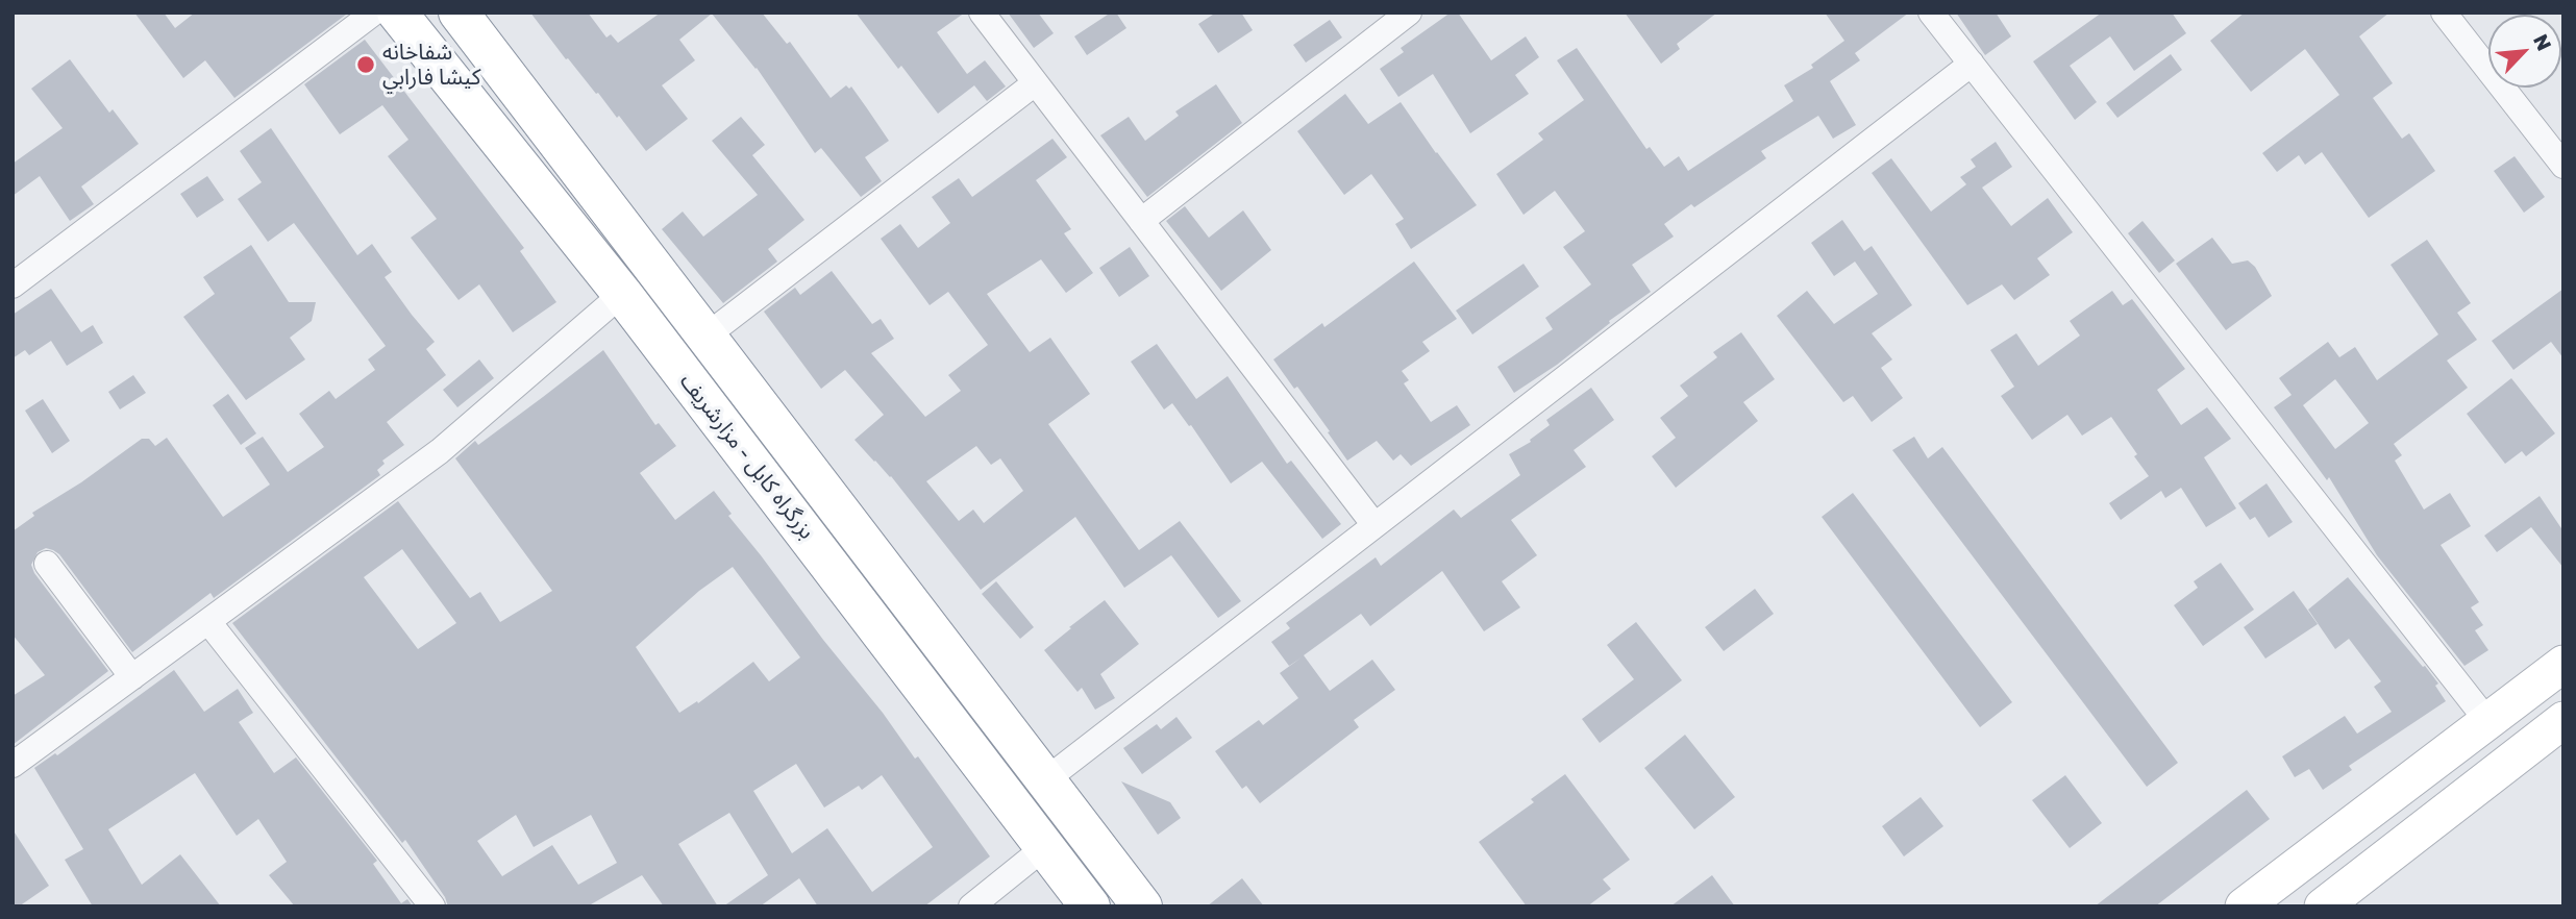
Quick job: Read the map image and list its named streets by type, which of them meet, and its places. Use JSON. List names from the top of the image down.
{
  "streets": {
    "highway": ["بزرگراه کابل - مزارشریف"]
  },
  "places": ["شفاخانه كيشا فارابي"],
  "north": "top right"
}
